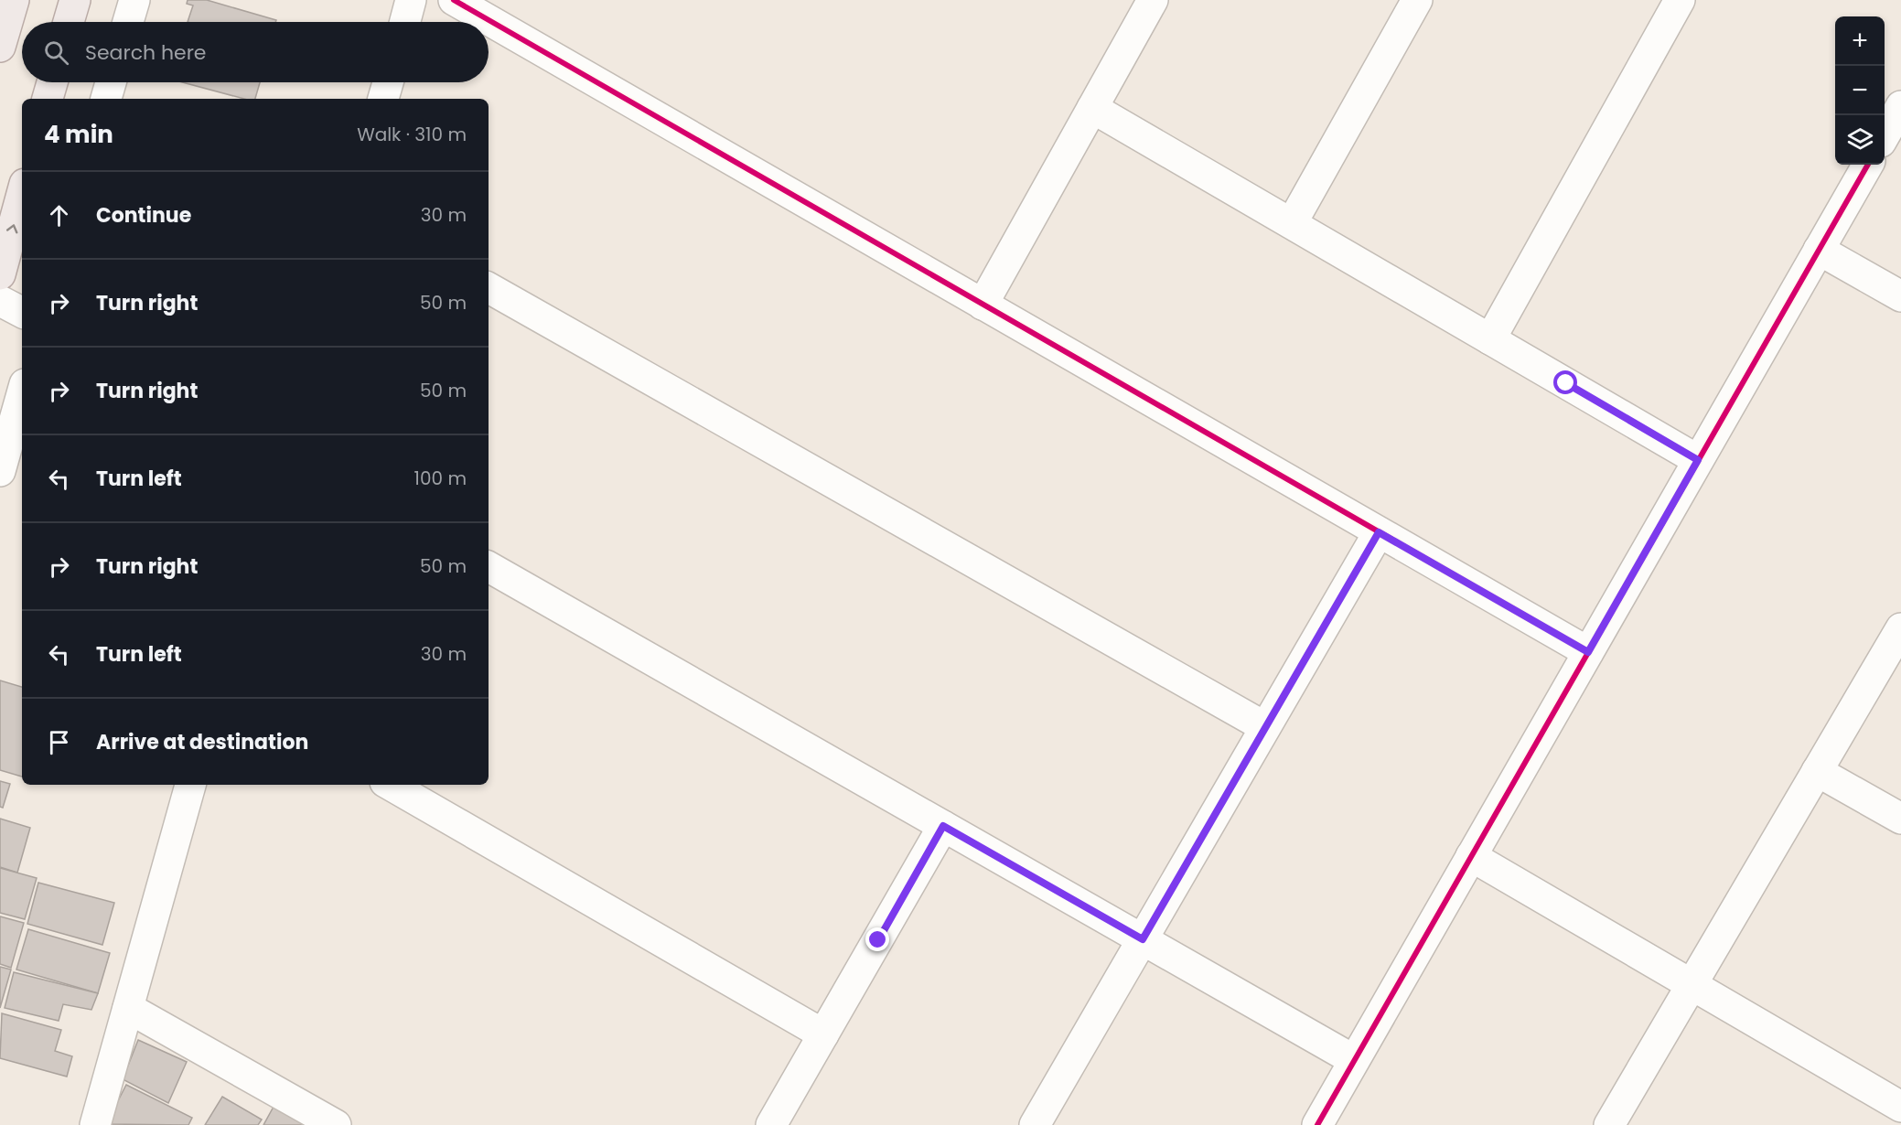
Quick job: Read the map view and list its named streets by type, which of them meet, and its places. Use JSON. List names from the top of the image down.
{
  "page": {
    "map_buttons": ["+", "−"],
    "search": "Search here",
    "heading": ["4 min", "Walk · 310 m"],
    "list": [
      ["Continue", "30 m"],
      ["Turn right", "50 m"],
      ["Turn right", "50 m"],
      ["Turn left", "100 m"],
      ["Turn right", "50 m"],
      ["Turn left", "30 m"],
      "Arrive at destination"
    ]
  }
}
